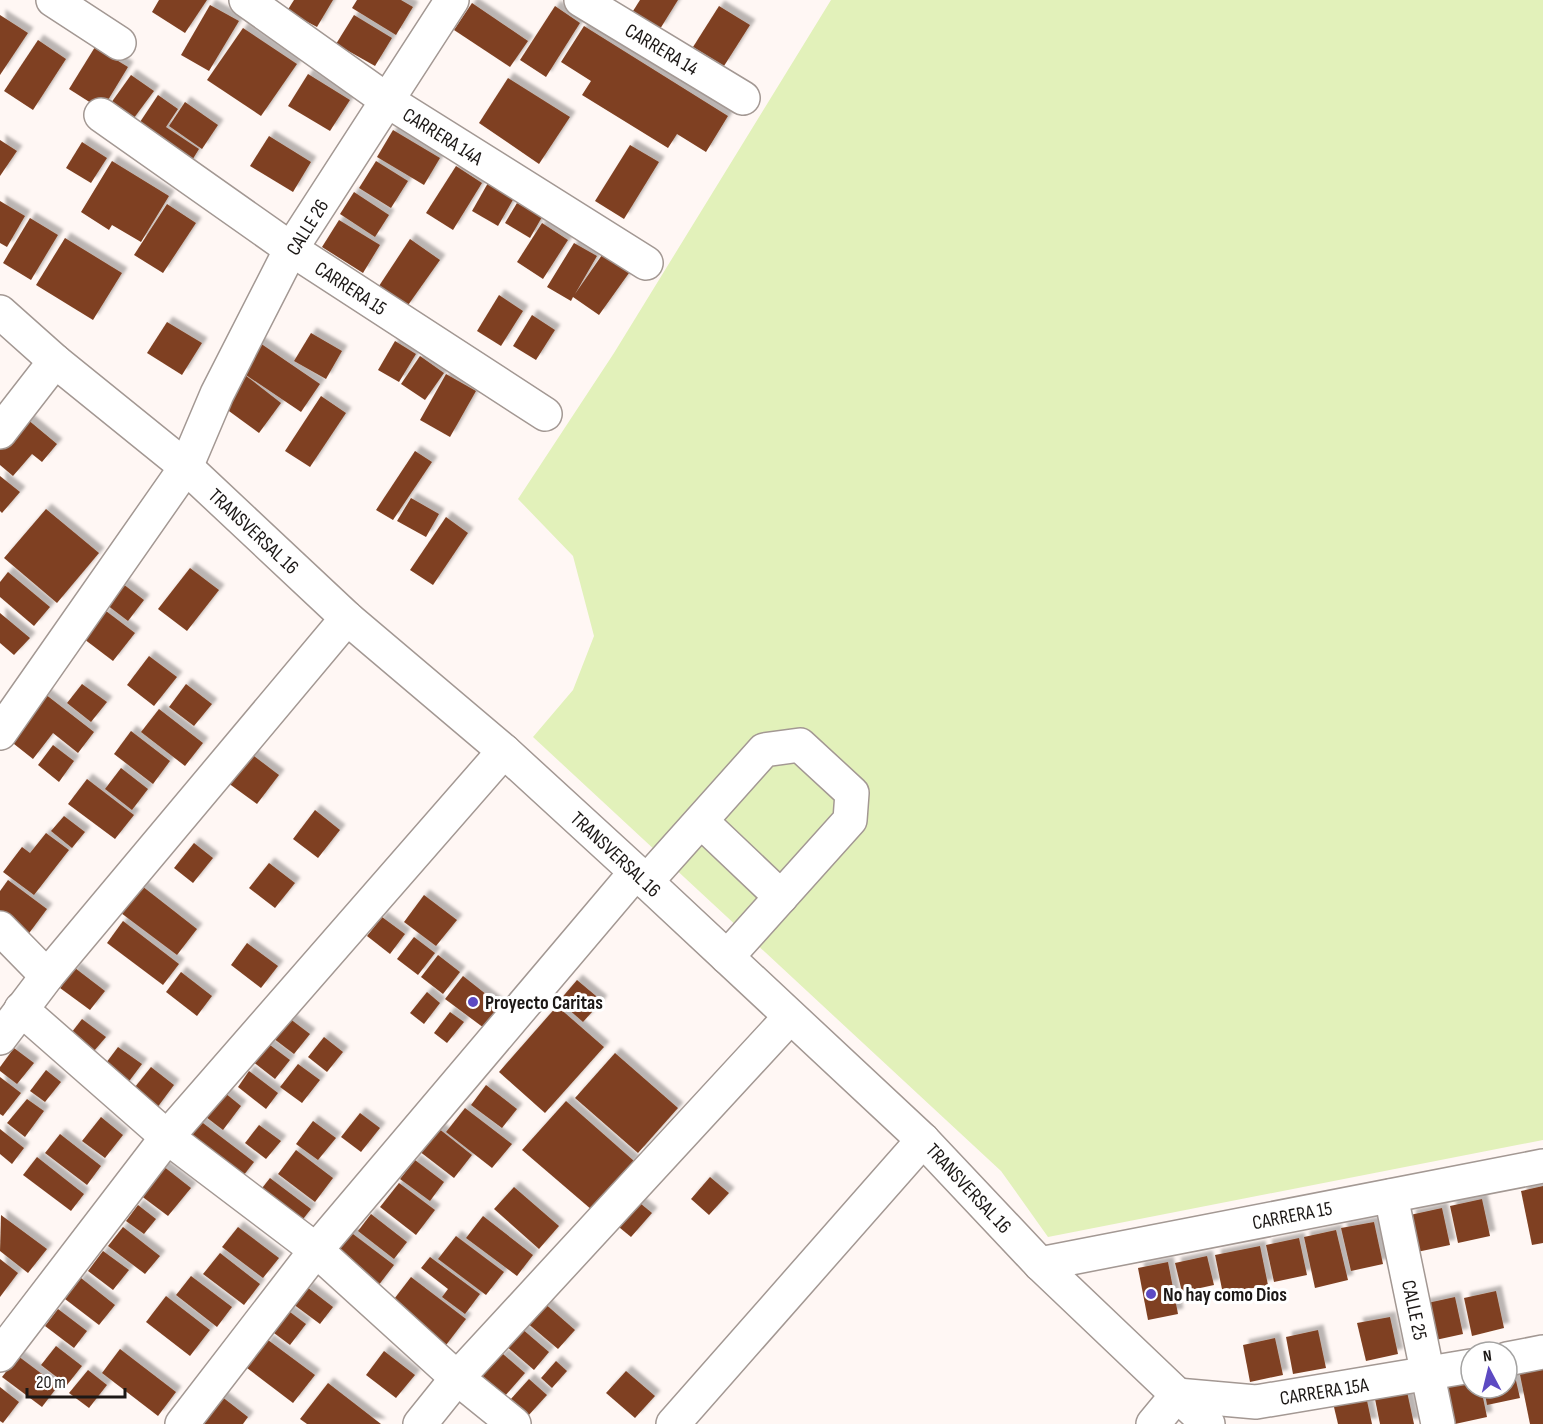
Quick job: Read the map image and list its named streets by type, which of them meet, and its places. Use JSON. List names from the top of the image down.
{
  "streets": {
    "street": [
      "CARRERA 14",
      "CARRERA 14A",
      "CALLE 26",
      "CARRERA 15",
      "TRANSVERSAL 16",
      "CALLE 25",
      "CARRERA 15A"
    ]
  },
  "crossings": [
    ["CARRERA 14A", "CALLE 26"],
    ["CALLE 26", "CARRERA 15"],
    ["CALLE 26", "TRANSVERSAL 16"],
    ["CARRERA 15", "TRANSVERSAL 16"],
    ["CARRERA 15", "CALLE 25"],
    ["TRANSVERSAL 16", "CARRERA 15A"],
    ["CALLE 25", "CARRERA 15A"]
  ],
  "places": ["Proyecto Caritas", "No hay como Dios"],
  "scale_bar": "20 m",
  "north": "top"
}
